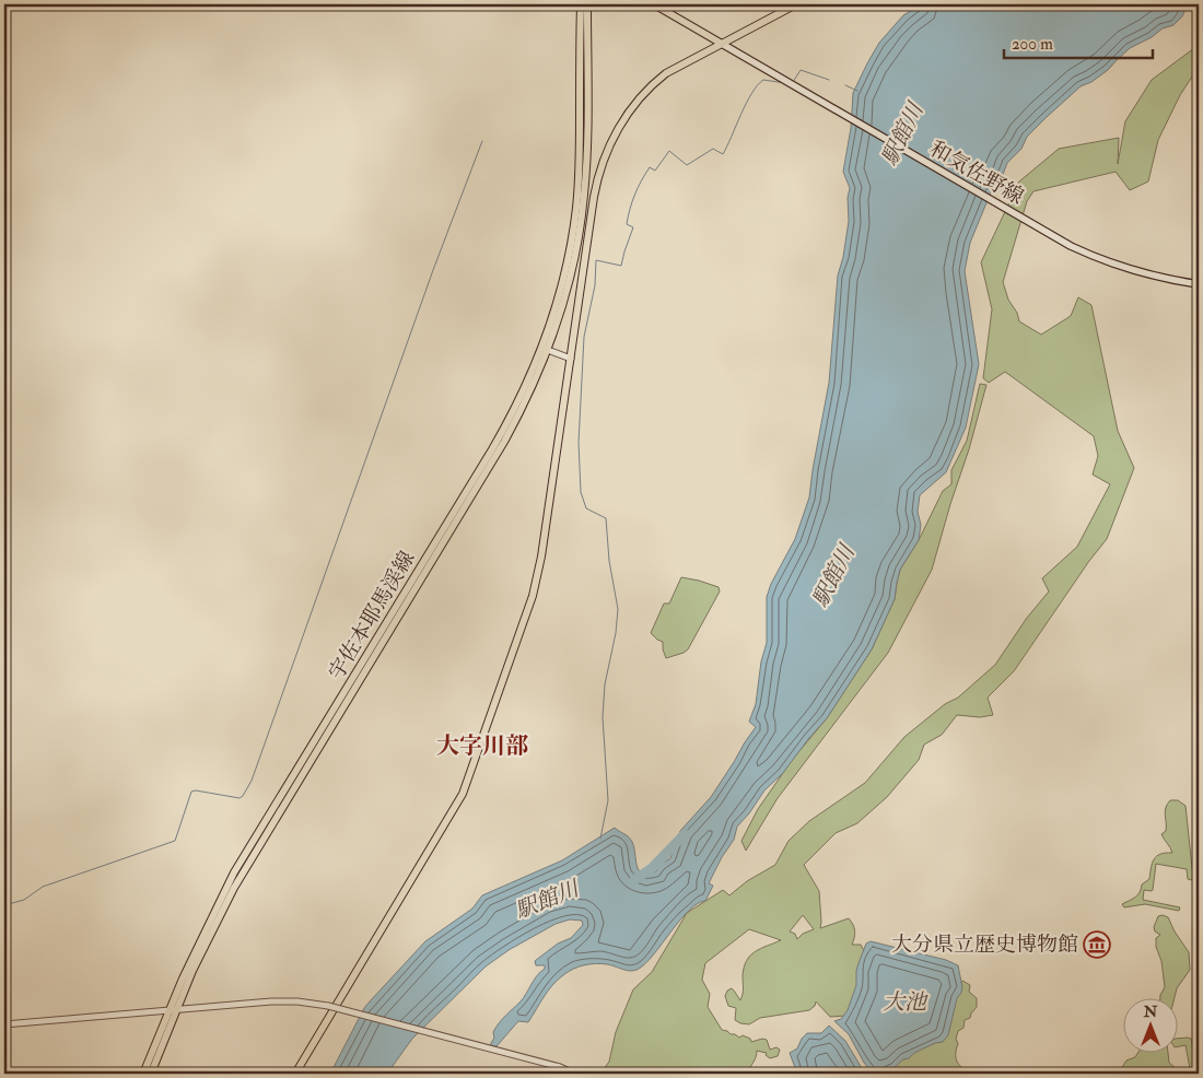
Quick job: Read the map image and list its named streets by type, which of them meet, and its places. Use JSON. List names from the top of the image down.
{
  "streets": {
    "main road": ["和気佐野線", "宇佐本耶馬渓線"]
  },
  "districts": ["大字川部"],
  "water": ["駅館川", "大池"],
  "places": {
    "museum": ["大分県立歴史博物館"]
  },
  "scale_bar": "200 m",
  "north": "top"
}
